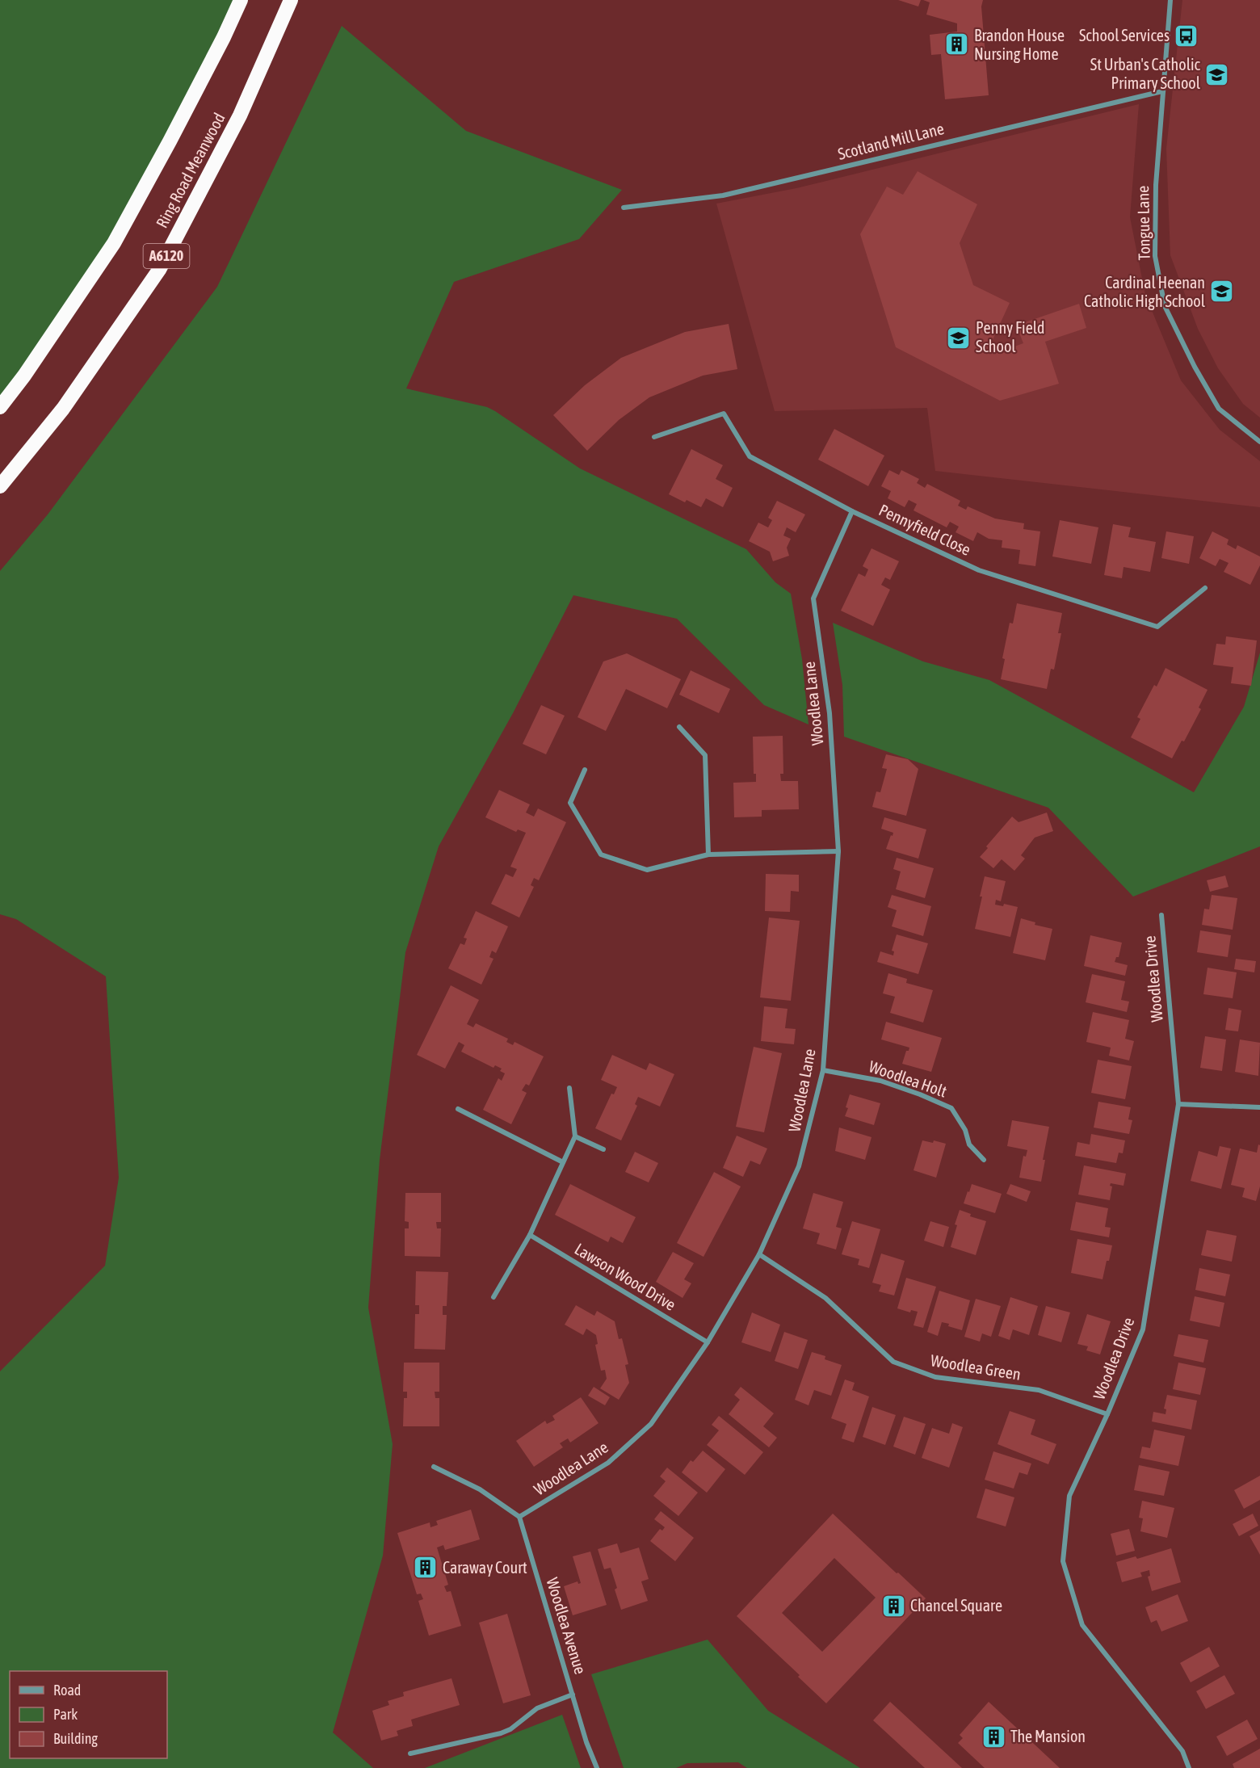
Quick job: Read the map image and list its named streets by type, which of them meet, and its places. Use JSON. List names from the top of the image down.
{
  "streets": {
    "highway": ["Ring Road Meanwood", "A6120"],
    "street": [
      "Scotland Mill Lane",
      "Tongue Lane",
      "Pennyfield Close",
      "Woodlea Lane",
      "Woodlea Drive",
      "Woodlea Holt",
      "Lawson Wood Drive",
      "Woodlea Green",
      "Woodlea Avenue"
    ]
  },
  "crossings": [
    ["Scotland Mill Lane", "Tongue Lane"],
    ["Pennyfield Close", "Woodlea Lane"],
    ["Woodlea Lane", "Woodlea Holt"],
    ["Woodlea Lane", "Lawson Wood Drive"],
    ["Woodlea Lane", "Woodlea Green"],
    ["Woodlea Lane", "Woodlea Avenue"],
    ["Woodlea Drive", "Woodlea Green"]
  ],
  "places": {
    "bus stop": ["School Services"],
    "building": [
      "Brandon House Nursing Home",
      "Caraway Court",
      "Chancel Square",
      "The Mansion"
    ],
    "school or university": ["St Urban's Catholic Primary School", "Cardinal Heenan Catholic High School", "Penny Field School"]
  },
  "legend": ["Road", "Park", "Building"]
}
